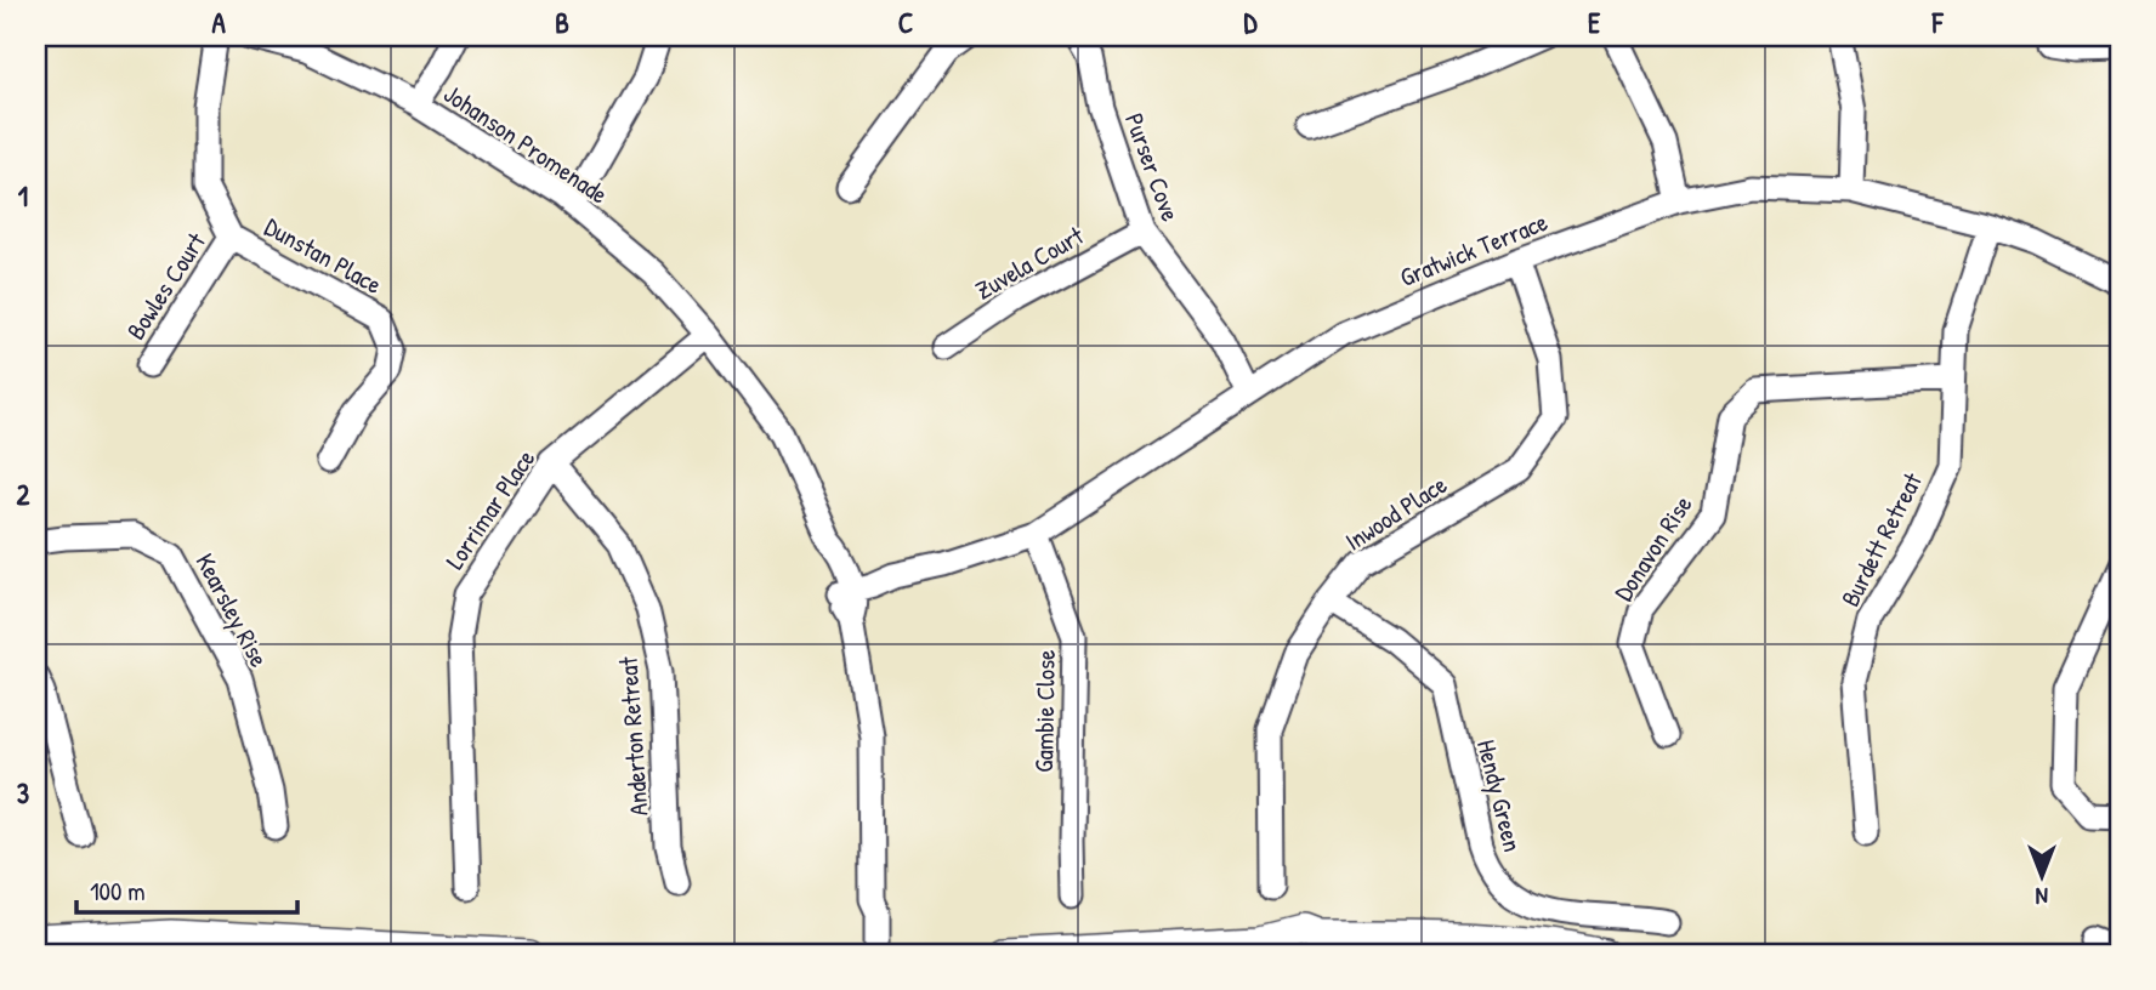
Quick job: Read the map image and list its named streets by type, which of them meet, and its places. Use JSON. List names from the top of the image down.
{
  "streets": {
    "street": [
      "Johanson Promenade",
      "Purser Cove",
      "Gratwick Terrace",
      "Dunstan Place",
      "Zuvela Court",
      "Bowles Court",
      "Lorrimar Place",
      "Inwood Place",
      "Burdett Retreat",
      "Donavon Rise",
      "Kearsley Rise",
      "Gambie Close",
      "Anderton Retreat",
      "Hendy Green"
    ]
  },
  "crossings": [
    ["Johanson Promenade", "Gratwick Terrace"],
    ["Johanson Promenade", "Lorrimar Place"],
    ["Purser Cove", "Gratwick Terrace"],
    ["Purser Cove", "Zuvela Court"],
    ["Gratwick Terrace", "Inwood Place"],
    ["Gratwick Terrace", "Burdett Retreat"],
    ["Gratwick Terrace", "Gambie Close"],
    ["Dunstan Place", "Bowles Court"],
    ["Lorrimar Place", "Anderton Retreat"],
    ["Inwood Place", "Hendy Green"],
    ["Burdett Retreat", "Donavon Rise"]
  ],
  "scale_bar": "100 m",
  "north": "bottom",
  "grid": {
    "columns": [
      "A",
      "B",
      "C",
      "D",
      "E",
      "F"
    ],
    "rows": ["1", "2", "3"]
  }
}
